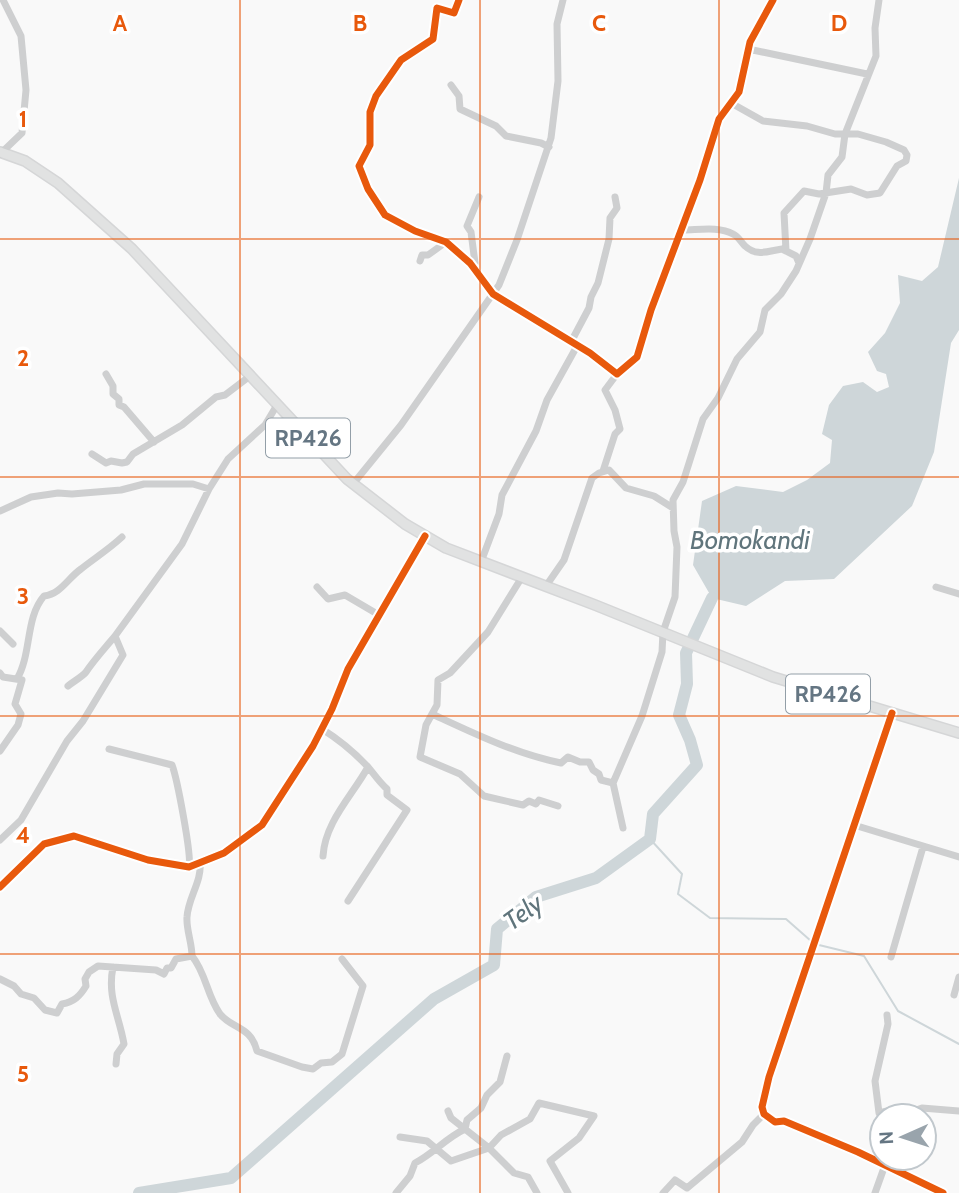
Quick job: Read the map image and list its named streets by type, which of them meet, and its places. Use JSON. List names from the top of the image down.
{
  "streets": {
    "main road": ["RP426"]
  },
  "water": ["Bomokandi", "Tely"],
  "north": "left",
  "grid": {
    "columns": [
      "A",
      "B",
      "C",
      "D"
    ],
    "rows": [
      "1",
      "2",
      "3",
      "4",
      "5"
    ]
  }
}
